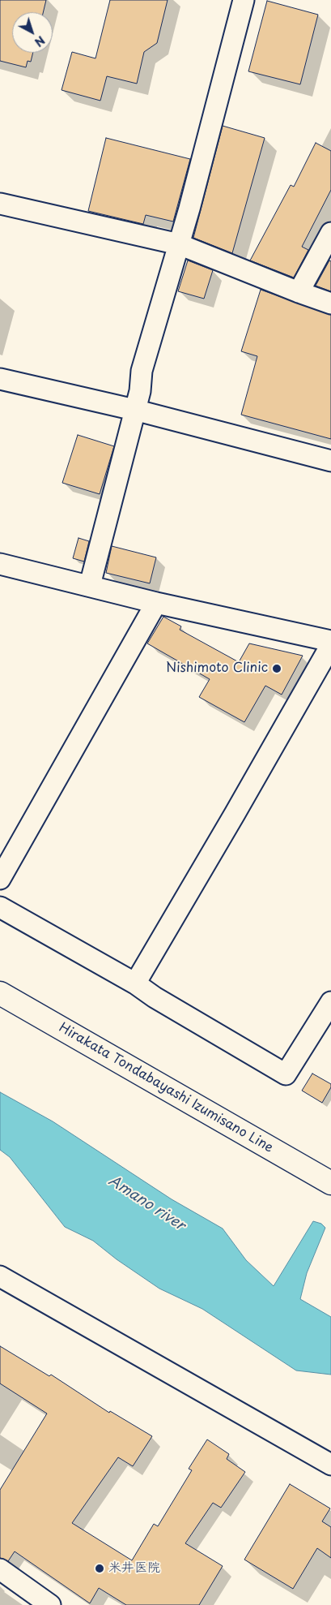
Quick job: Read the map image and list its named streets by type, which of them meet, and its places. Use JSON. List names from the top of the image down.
{
  "streets": {
    "main road": ["Hirakata Tondabayashi Izumisano Line"]
  },
  "water": ["Amano river"],
  "places": ["Nishimoto Clinic", "米井医院"],
  "north": "bottom right"
}
